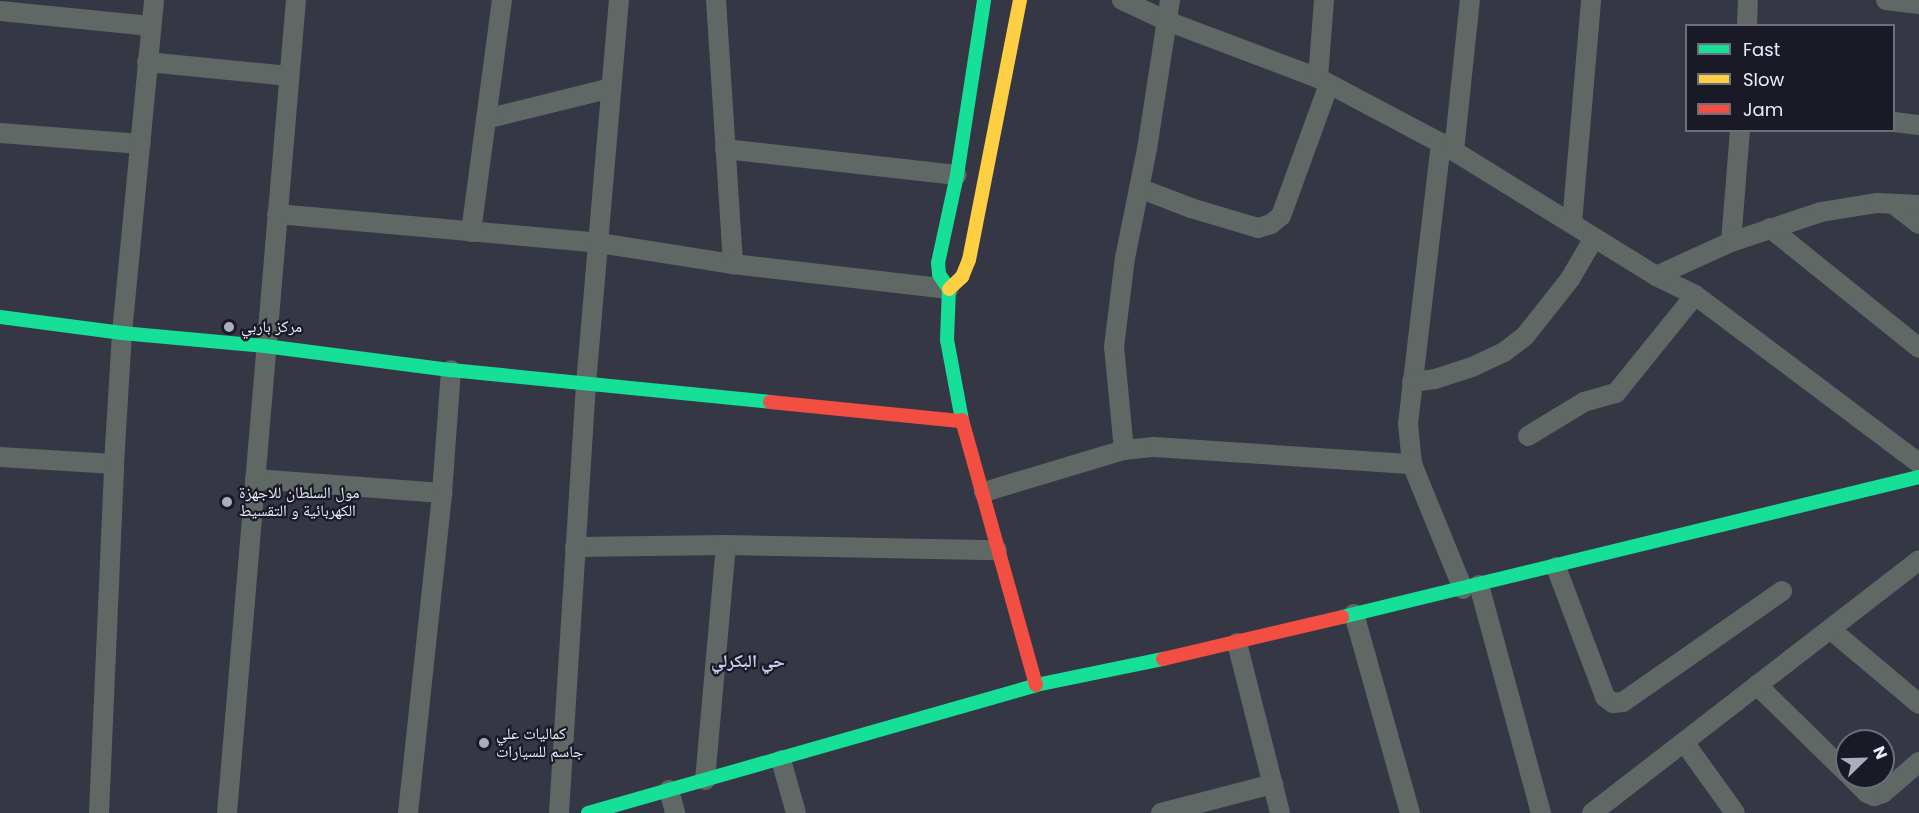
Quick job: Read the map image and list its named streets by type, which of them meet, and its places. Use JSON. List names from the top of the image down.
{
  "districts": ["حي البكرلي"],
  "places": ["مركز باربي", "مول السلطان للاجهزة الكهربائية و التقسيط", "كماليات علي جاسم للسيارات"],
  "legend": ["Fast", "Slow", "Jam"],
  "north": "top right"
}
